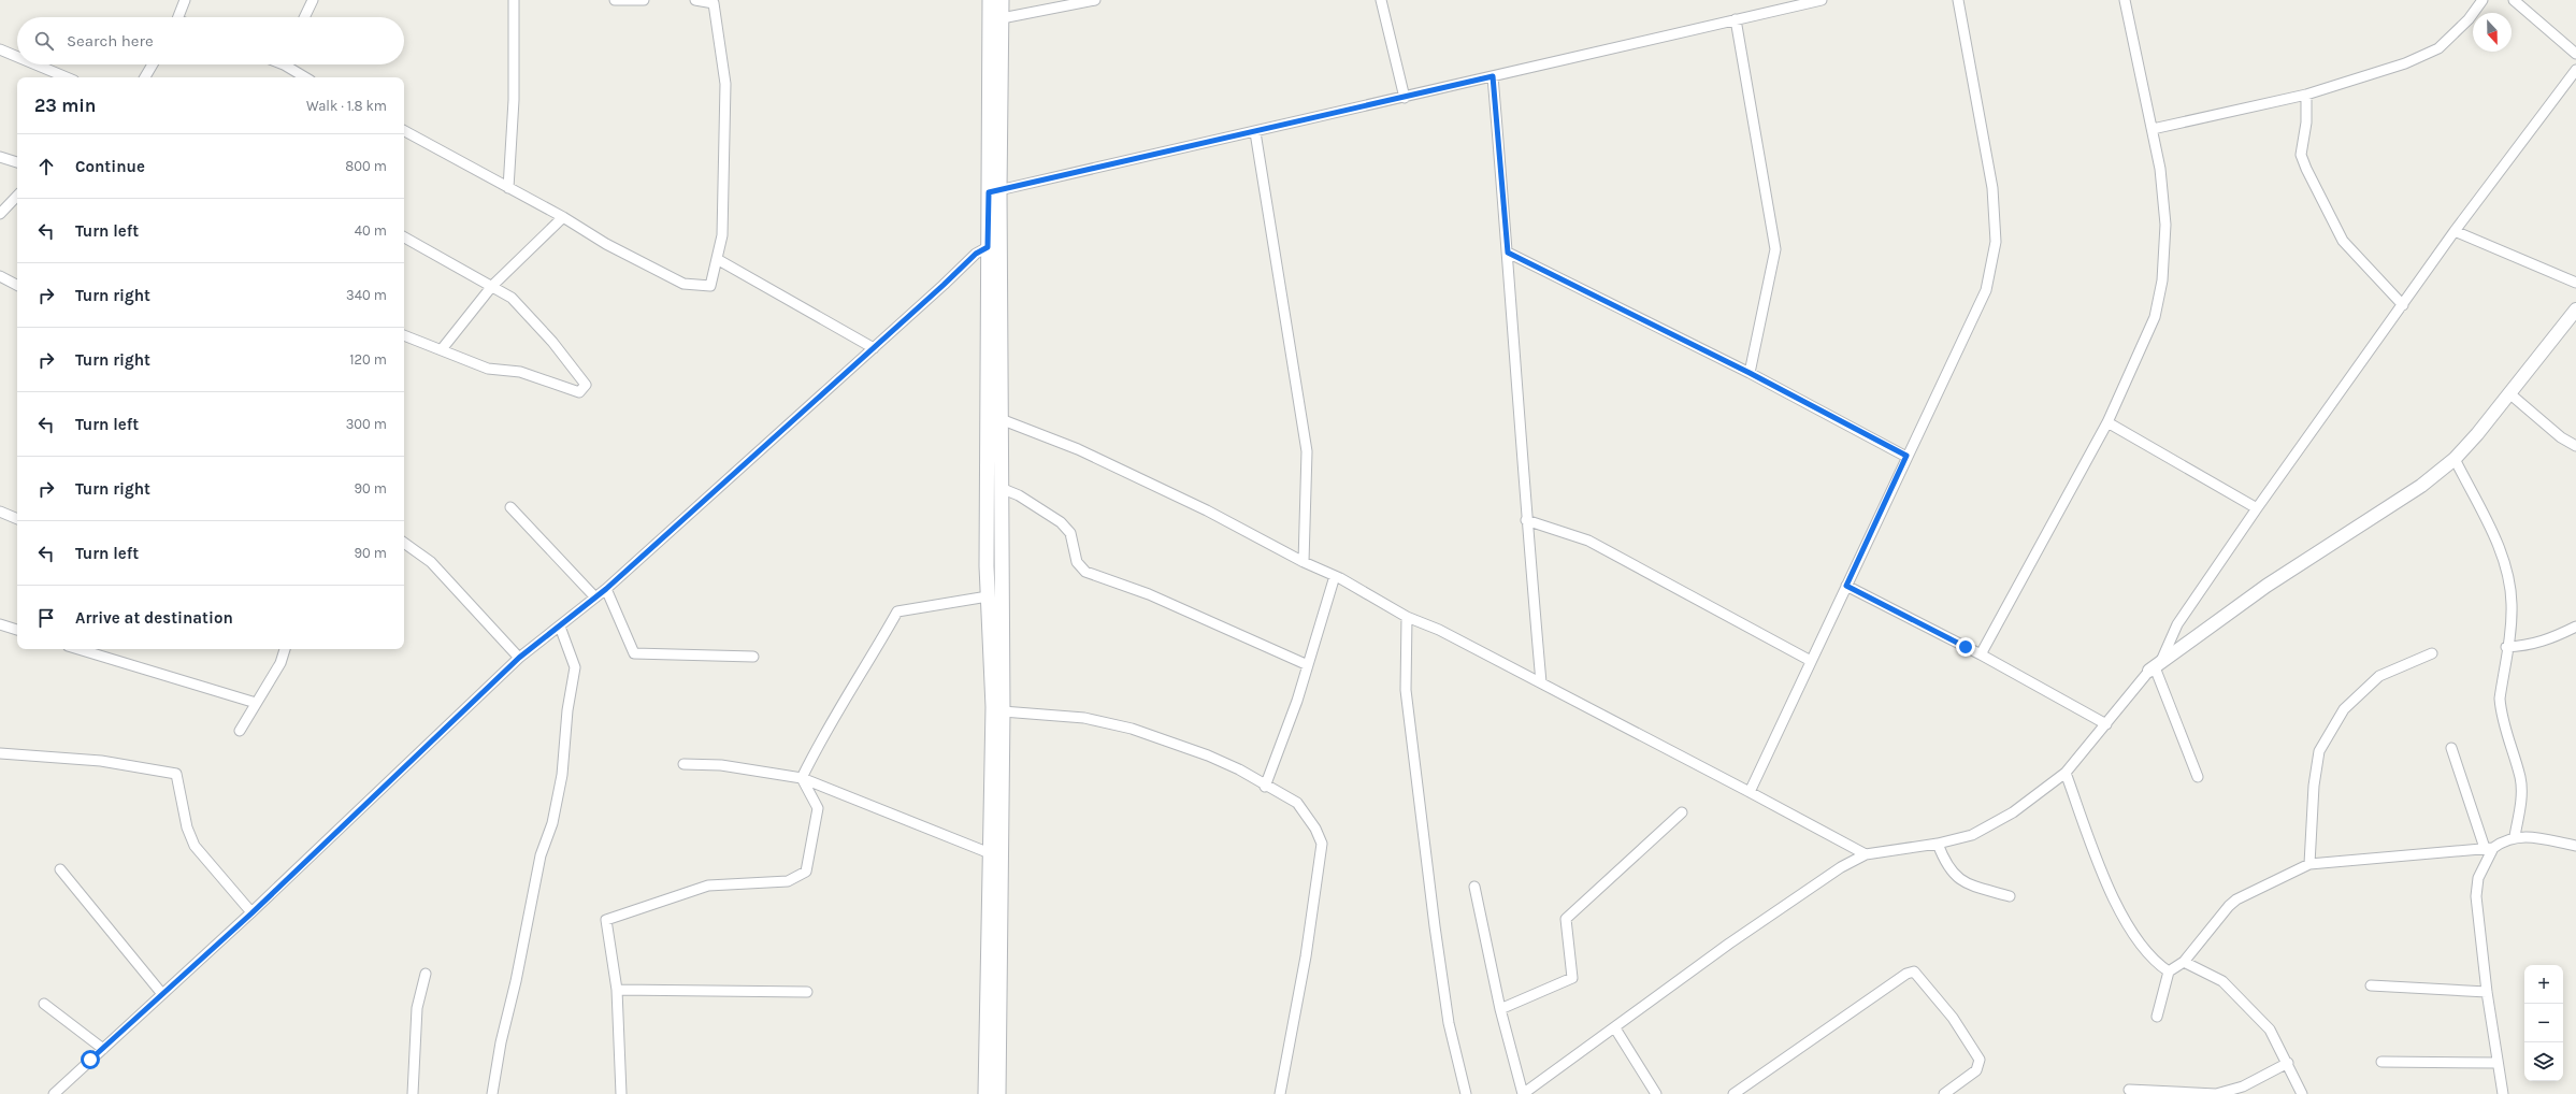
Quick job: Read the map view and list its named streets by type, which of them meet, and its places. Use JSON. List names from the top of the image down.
{
  "north": "bottom",
  "page": {
    "search": "Search here",
    "heading": ["23 min", "Walk · 1.8 km"],
    "list": [
      ["Continue", "800 m"],
      ["Turn left", "40 m"],
      ["Turn right", "340 m"],
      ["Turn right", "120 m"],
      ["Turn left", "300 m"],
      ["Turn right", "90 m"],
      ["Turn left", "90 m"],
      "Arrive at destination"
    ],
    "map_buttons": ["+", "−"]
  }
}
